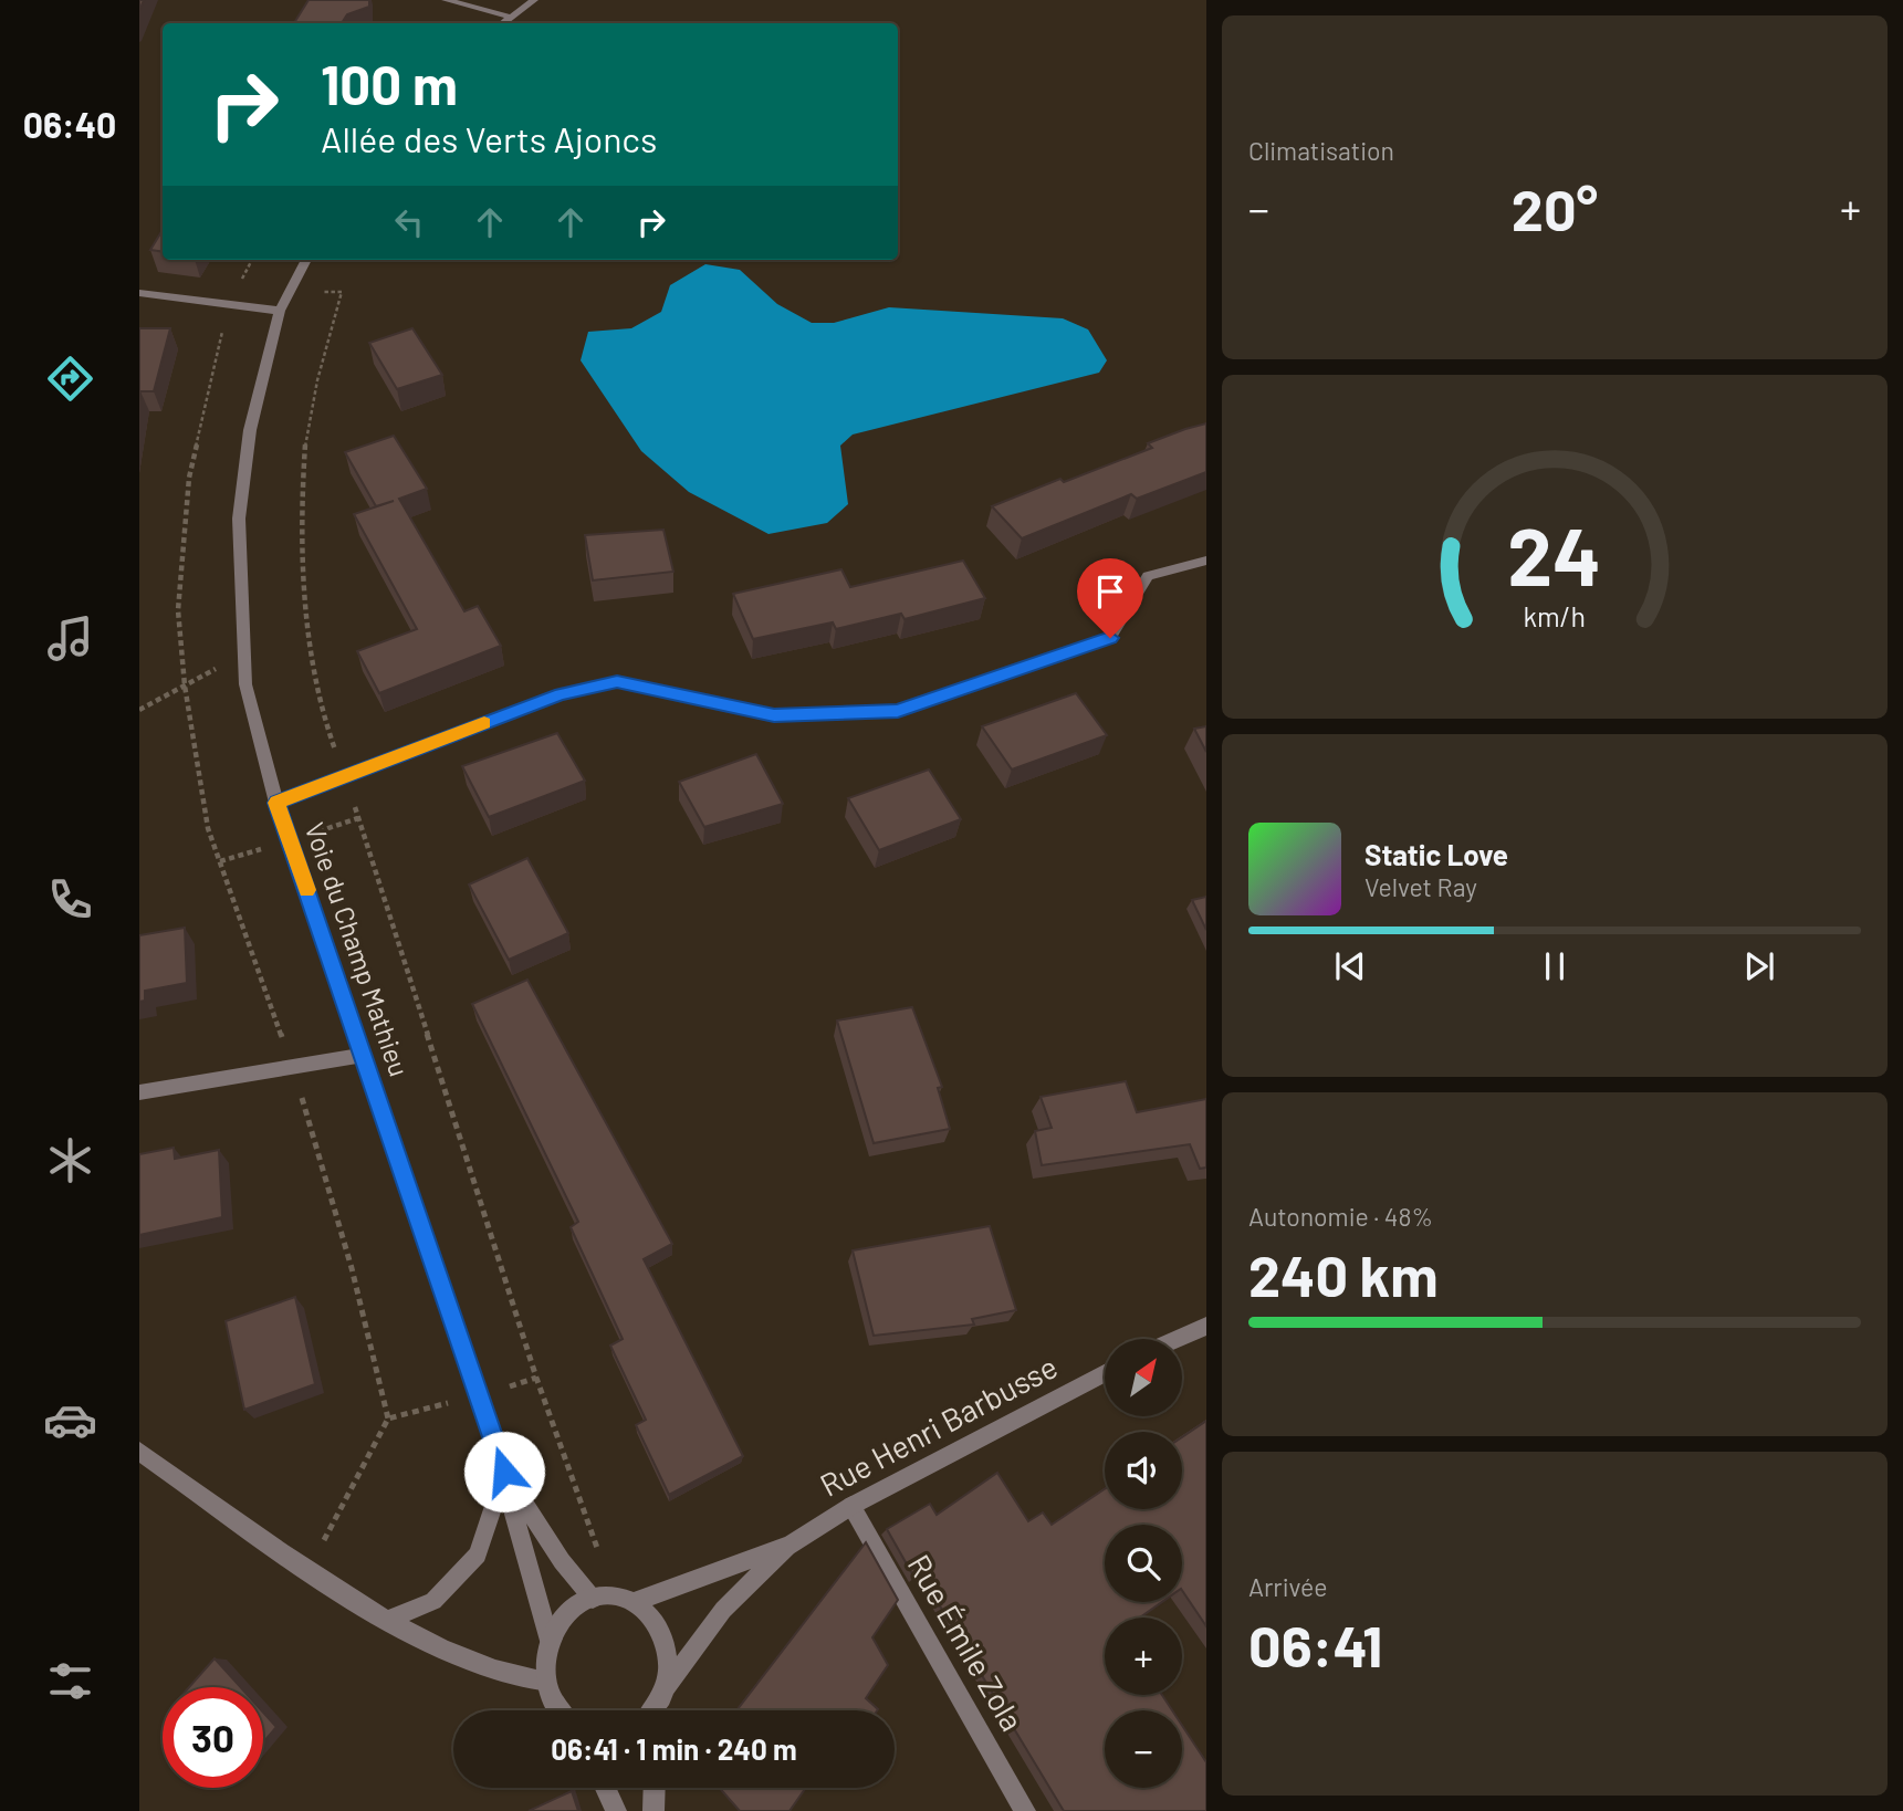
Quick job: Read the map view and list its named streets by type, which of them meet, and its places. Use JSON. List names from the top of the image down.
{
  "streets": {
    "street": ["Voie du Champ Mathieu", "Rue Henri Barbusse", "Rue Émile Zola"]
  },
  "crossings": [
    ["Voie du Champ Mathieu", "Rue Henri Barbusse"],
    ["Rue Henri Barbusse", "Rue Émile Zola"]
  ],
  "north": "top right",
  "page": {
    "tabs": "06:40",
    "tile": [
      "Climatisation",
      ["Autonomie · 48%", "240 km"],
      ["Arrivée", "06:41"]
    ],
    "turn": ["100 m", "Allée des Verts Ajoncs"],
    "heat": ["−", "20°", "+"],
    "song": ["Static Love", "Velvet Ray"],
    "map_buttons": ["+", "−"],
    "limit": "30",
    "trip": "06:41 · 1 min · 240 m",
    "gauge": ["24", "km/h"]
  }
}
